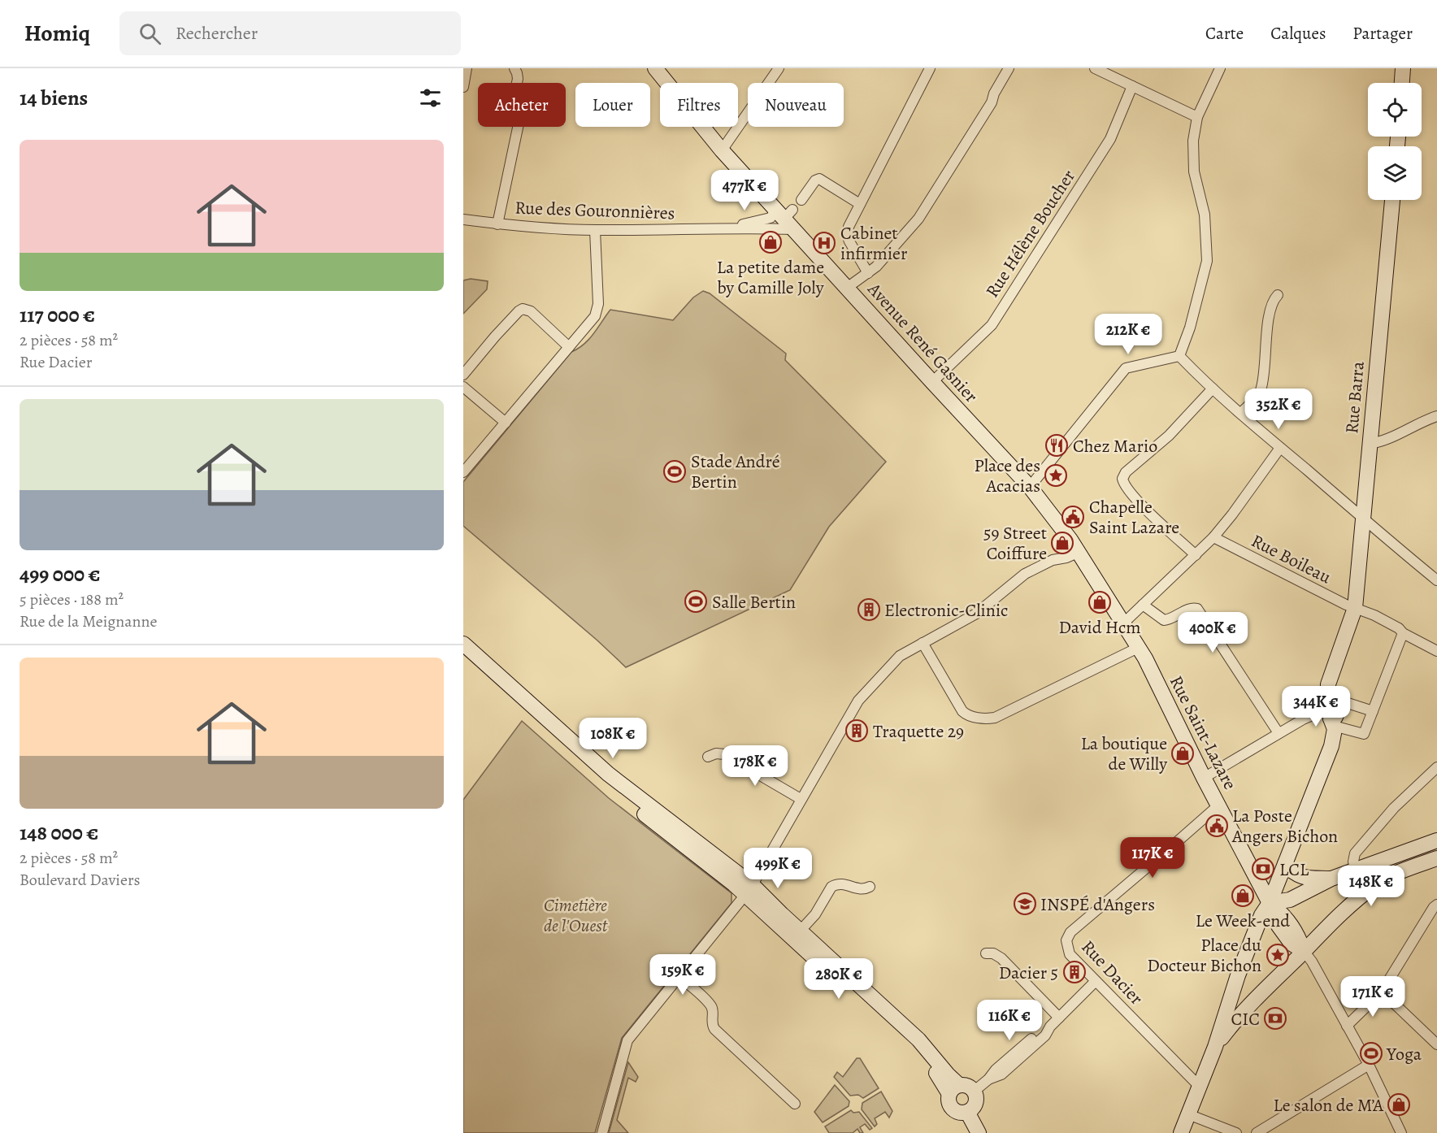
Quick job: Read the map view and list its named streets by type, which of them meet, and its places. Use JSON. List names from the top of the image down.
{
  "streets": {
    "main road": ["Avenue René Gasnier", "Rue Barra", "Rue Saint-Lazare"],
    "street": [
      "Rue des Gouronnières",
      "Rue Hélène Boucher",
      "Rue Boileau",
      "Rue Dacier"
    ]
  },
  "crossings": [
    ["Rue des Gouronnières", "Avenue René Gasnier"],
    ["Rue Hélène Boucher", "Avenue René Gasnier"],
    ["Avenue René Gasnier", "Rue Saint-Lazare"],
    ["Rue Barra", "Rue Boileau"],
    ["Rue Barra", "Rue Saint-Lazare"],
    ["Rue Saint-Lazare", "Rue Dacier"]
  ],
  "parks": ["Cimetière de l'Ouest"],
  "places": {
    "shop": [
      "La petite dame by Camille Joly",
      "59 Street Coiffure",
      "David Hcm",
      "La boutique de Willy",
      "Le Week-end",
      "Le salon de M’A"
    ],
    "hospital": ["Cabinet infirmier"],
    "restaurant": ["Chez Mario"],
    "sports": ["Stade André Bertin", "Salle Bertin", "Yoga"],
    "place": ["Place des Acacias", "Place du Docteur Bichon"],
    "public building": ["Chapelle Saint Lazare", "La Poste Angers Bichon"],
    "building": ["Electronic-Clinic", "Traquette 29", "Dacier 5"],
    "bank": ["LCL", "CIC"],
    "school or university": ["INSPÉ d'Angers"]
  },
  "page": {
    "header": "Homiq",
    "search": "Rechercher",
    "nav": ["Carte", "Calques", "Partager"],
    "heading": "14 biens",
    "chip": [
      "Acheter",
      "Louer",
      "Filtres",
      "Nouveau"
    ],
    "list": [
      {
        "name": "117 000 €",
        "note": "2 pièces · 58 m² · Rue Dacier"
      },
      {
        "name": "499 000 €",
        "note": "5 pièces · 188 m² · Rue de la Meignanne"
      },
      {
        "name": "148 000 €",
        "note": "2 pièces · 58 m² · Boulevard Daviers"
      }
    ],
    "price": [
      "477K €",
      "212K €",
      "352K €",
      "400K €",
      "344K €",
      "108K €",
      "178K €",
      "117K €",
      "499K €",
      "148K €",
      "159K €",
      "280K €",
      "171K €",
      "116K €"
    ]
  }
}
